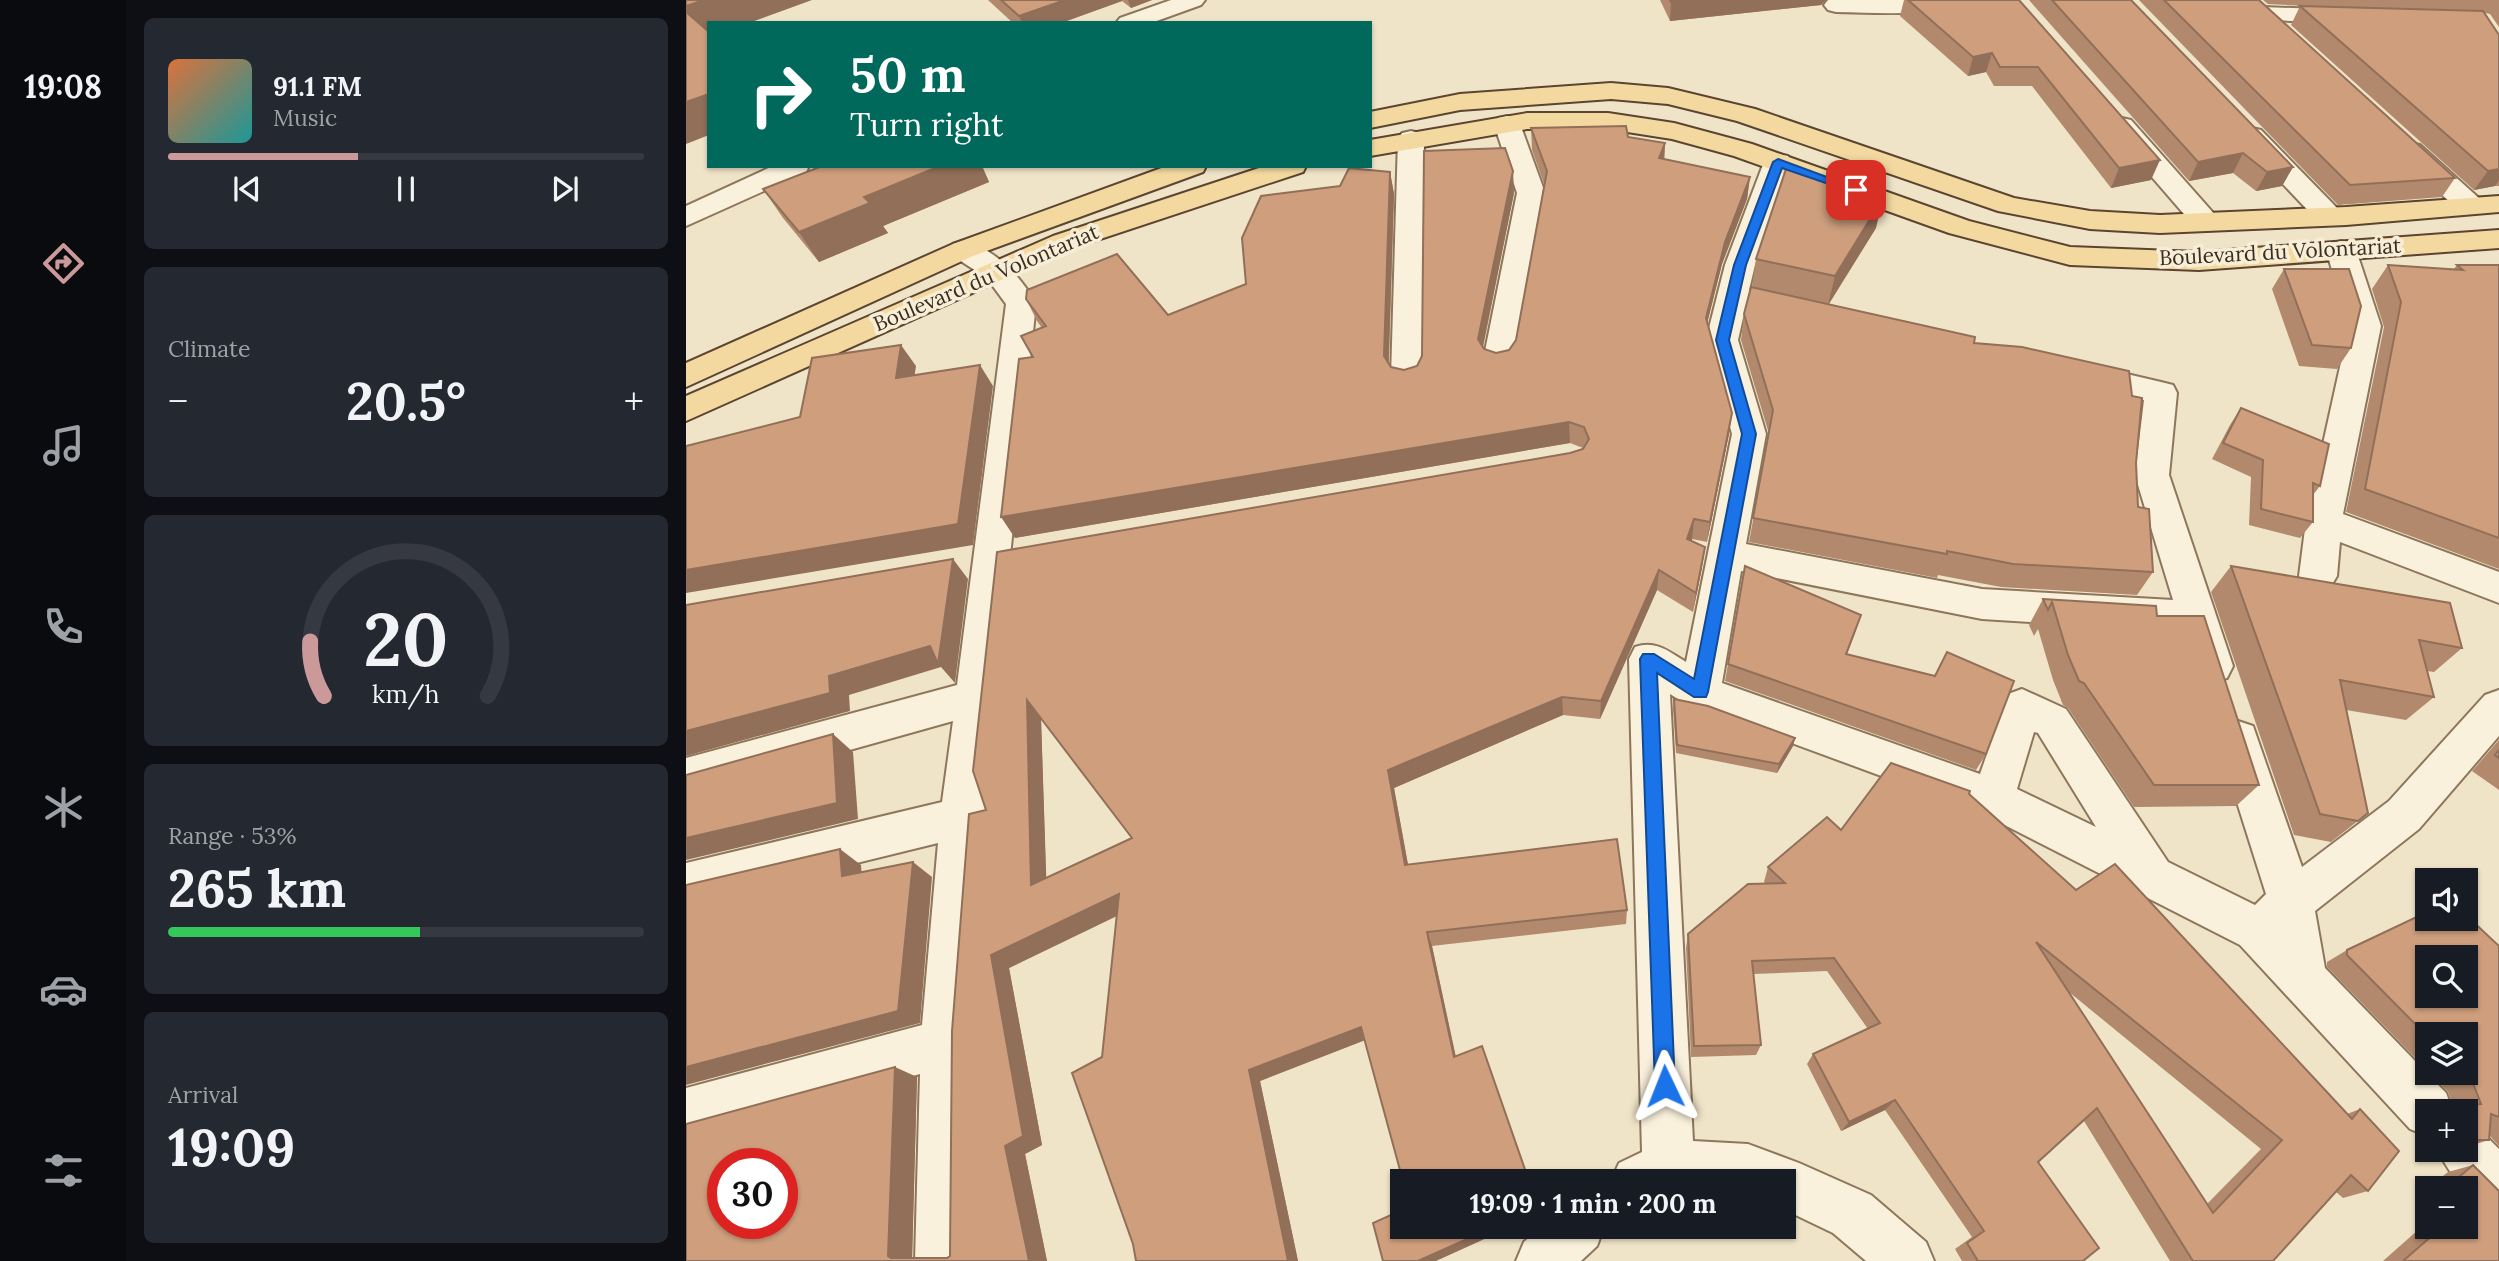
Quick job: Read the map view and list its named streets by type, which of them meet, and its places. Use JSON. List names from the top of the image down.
{
  "streets": {
    "main road": ["Boulevard du Volontariat"]
  },
  "page": {
    "tabs": "19:08",
    "turn": ["50 m", "Turn right"],
    "song": ["91.1 FM", "Music"],
    "tile": [
      "Climate",
      ["Range · 53%", "265 km"],
      ["Arrival", "19:09"]
    ],
    "heat": ["−", "20.5°", "+"],
    "map_buttons": ["+", "−"],
    "limit": "30",
    "trip": "19:09 · 1 min · 200 m",
    "gauge": ["20", "km/h"]
  }
}
